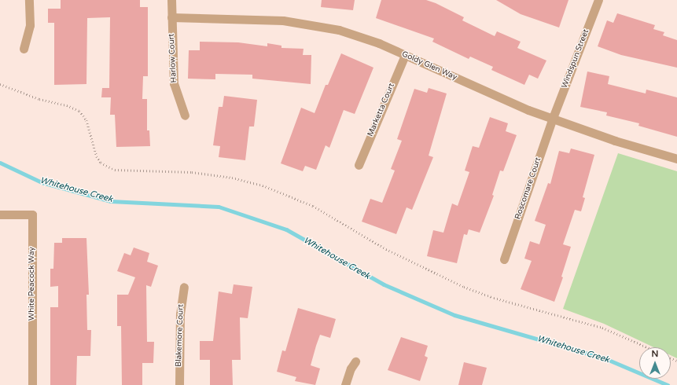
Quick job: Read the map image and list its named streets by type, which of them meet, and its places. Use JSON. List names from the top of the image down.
{
  "streets": {
    "street": [
      "Harlow Court",
      "Windspun Street",
      "Goldy Glen Way",
      "Marketta Court",
      "Roscomare Court",
      "White Peacock Way",
      "Blakemore Court"
    ]
  },
  "crossings": [
    ["Harlow Court", "Goldy Glen Way"],
    ["Windspun Street", "Goldy Glen Way"],
    ["Windspun Street", "Roscomare Court"],
    ["Goldy Glen Way", "Marketta Court"],
    ["Goldy Glen Way", "Roscomare Court"]
  ],
  "water": ["Whitehouse Creek"],
  "north": "top"
}
